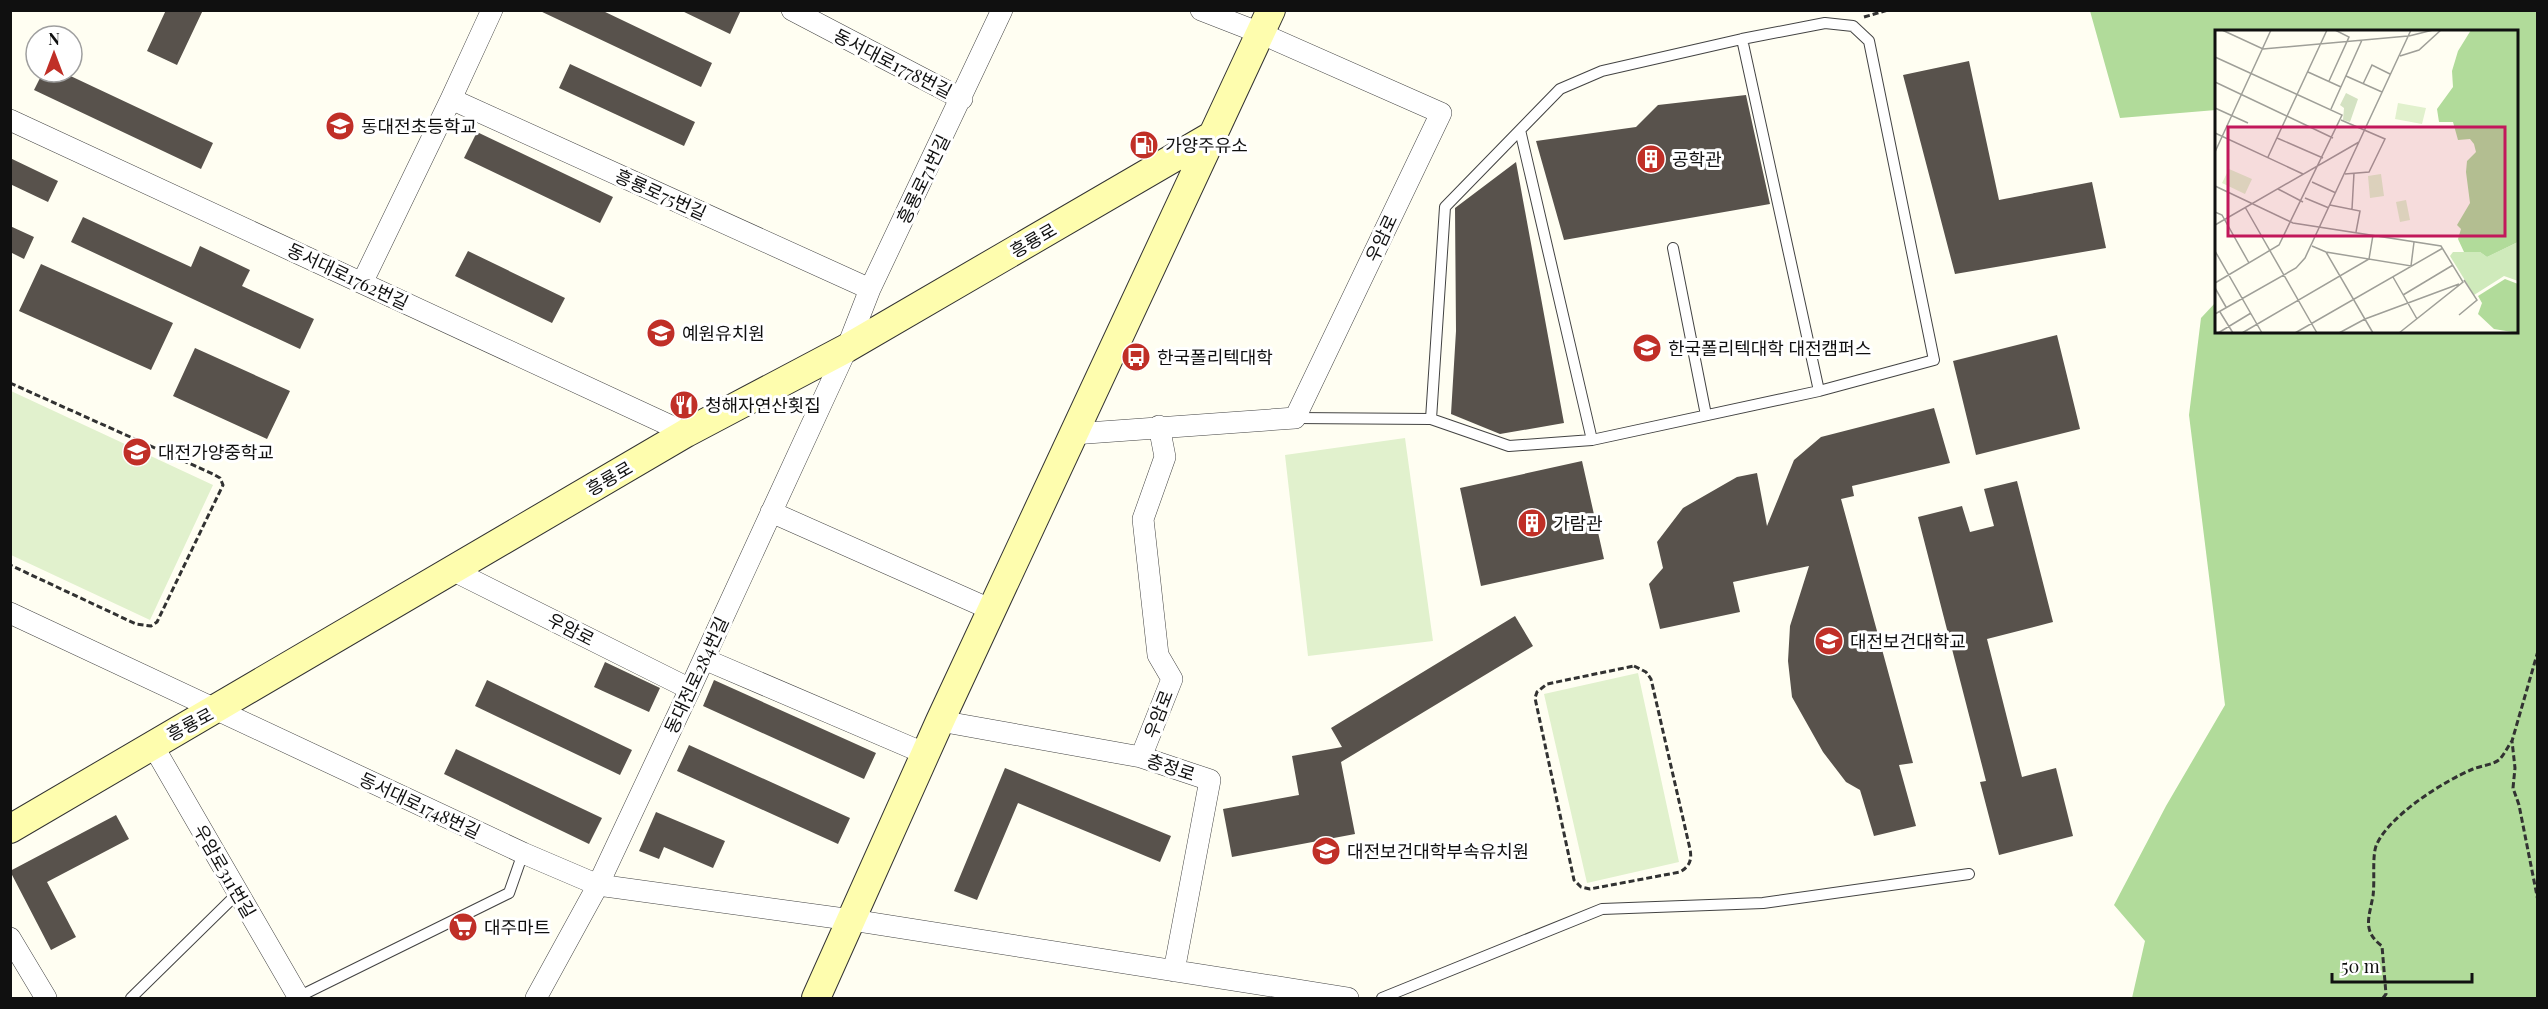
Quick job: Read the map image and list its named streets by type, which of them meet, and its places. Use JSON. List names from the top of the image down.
{
  "streets": {
    "main road": ["흥룡로"],
    "street": [
      "동서대로1778번길",
      "흥룡로71번길",
      "흥룡로75번길",
      "우암로",
      "동서대로1762번길",
      "동대전로284번길",
      "충정로",
      "동서대로1748번길",
      "우암로311번길"
    ]
  },
  "crossings": [
    ["동서대로1778번길", "흥룡로71번길"],
    ["흥룡로71번길", "흥룡로75번길"],
    ["흥룡로71번길", "흥룡로"],
    ["흥룡로71번길", "동대전로284번길"],
    ["우암로", "흥룡로"],
    ["우암로", "동대전로284번길"],
    ["우암로", "충정로"],
    ["흥룡로", "동서대로1762번길"],
    ["흥룡로", "동대전로284번길"],
    ["흥룡로", "동서대로1748번길"],
    ["흥룡로", "우암로311번길"],
    ["동대전로284번길", "동서대로1748번길"],
    ["동서대로1748번길", "우암로311번길"]
  ],
  "places": {
    "school or university": [
      "동대전초등학교",
      "예원유치원",
      "한국폴리텍대학 대전캠퍼스",
      "대전가양중학교",
      "대전보건대학교",
      "대전보건대학부속유치원"
    ],
    "fuel station": ["가양주유소"],
    "building": ["공학관", "가람관"],
    "bus stop": ["한국폴리텍대학"],
    "restaurant": ["청해자연산횟집"],
    "supermarket": ["대주마트"]
  },
  "scale_bar": "50 m",
  "north": "top"
}
